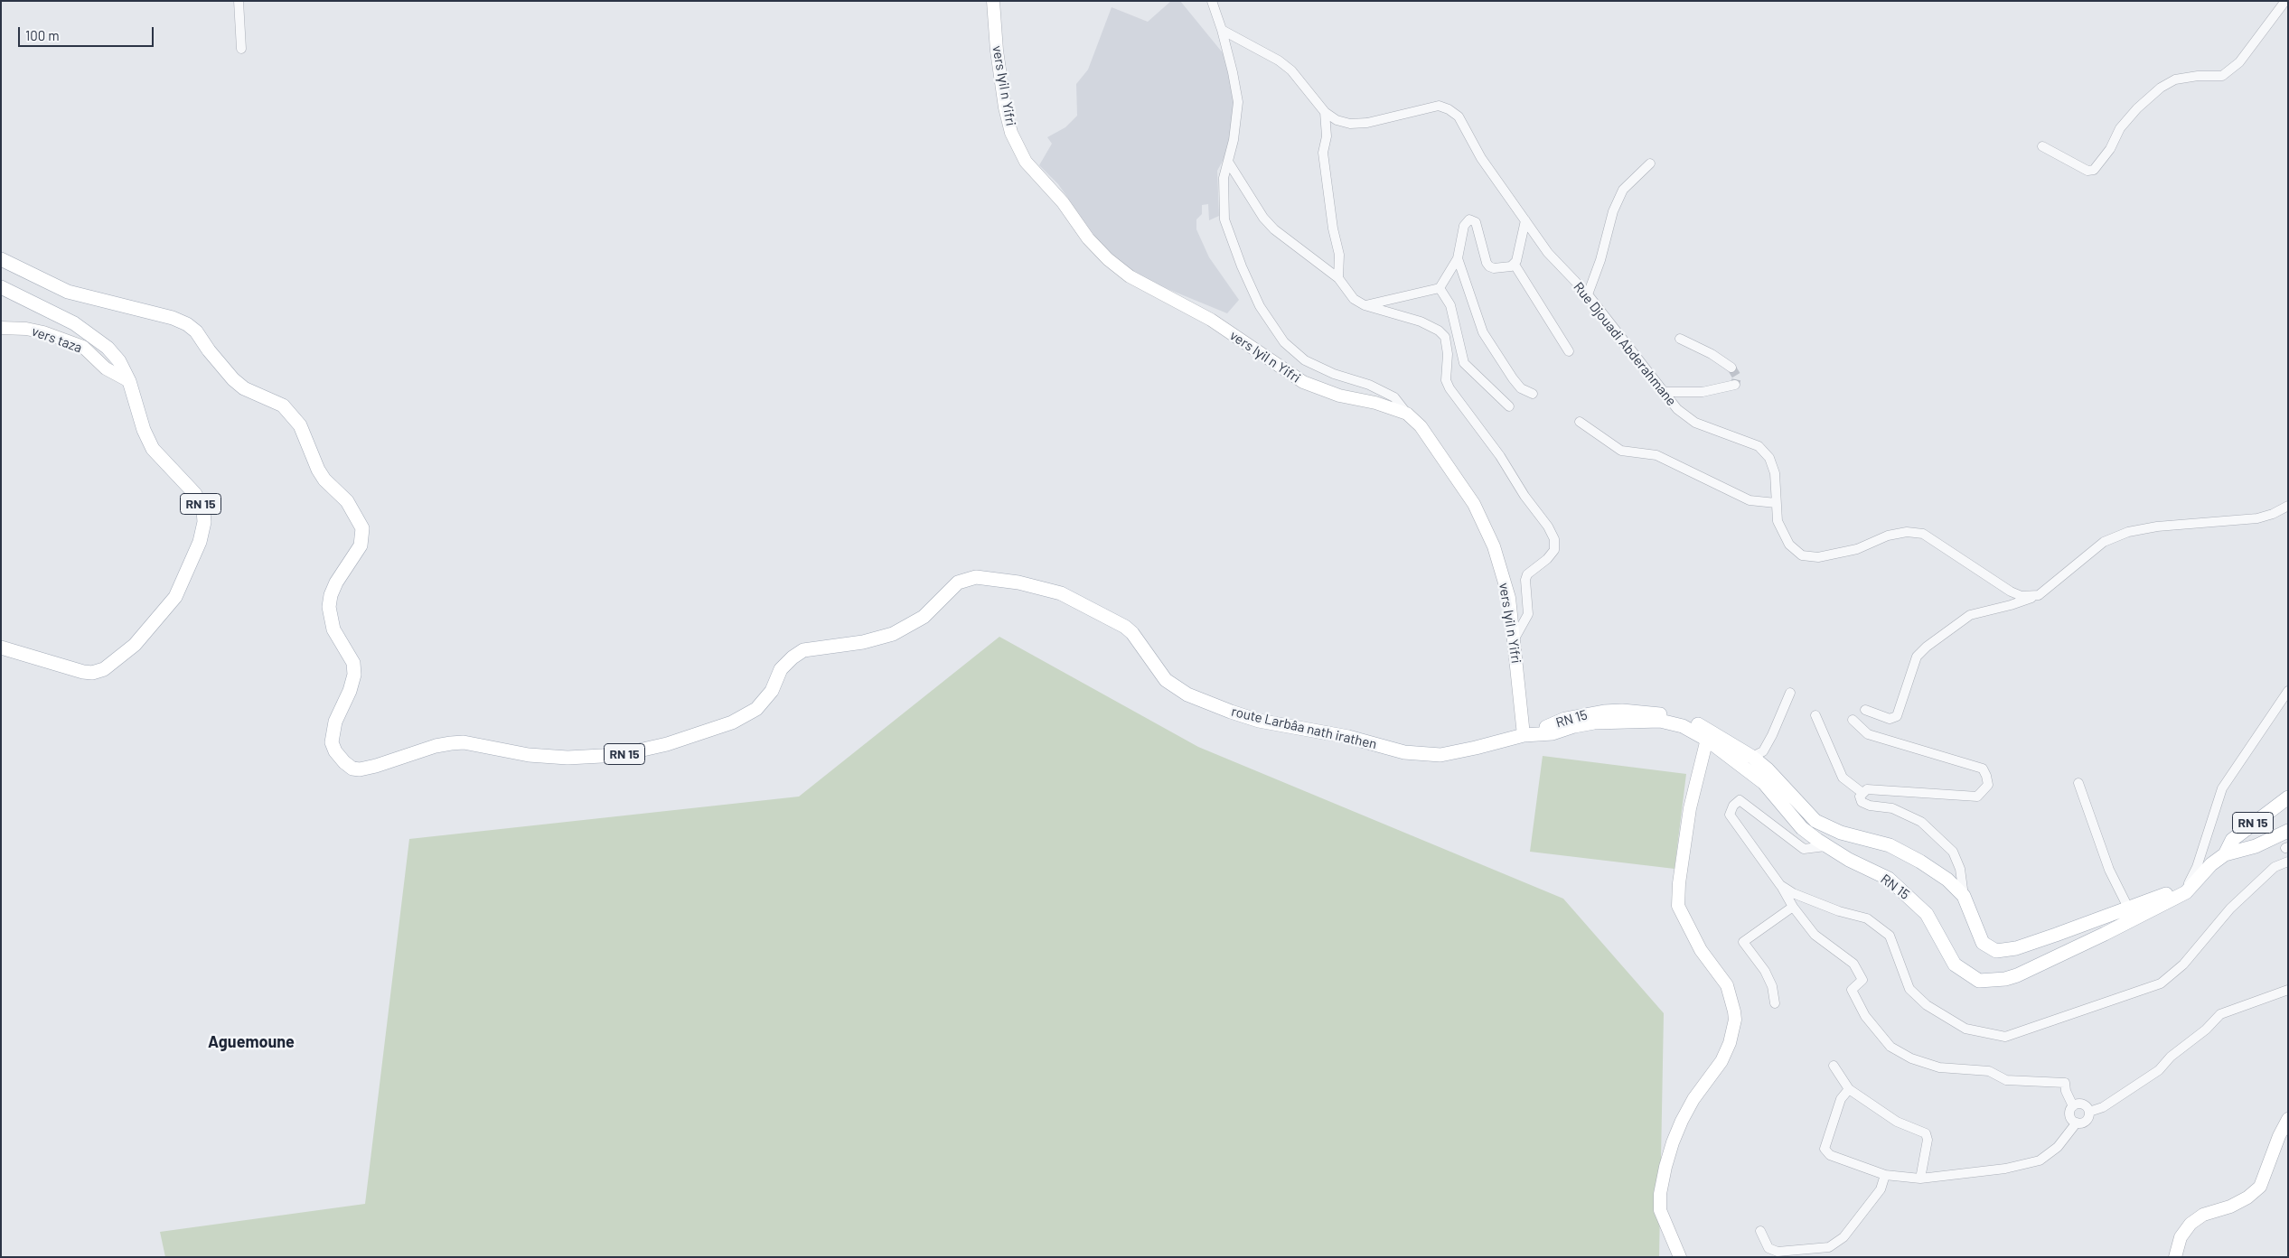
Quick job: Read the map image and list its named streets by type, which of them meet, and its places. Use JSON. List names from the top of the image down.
{
  "streets": {
    "main road": [
      "vers Iγil n Yifri",
      "vers taza",
      "RN 15",
      "route Larbâa nath irathen"
    ],
    "street": ["Rue Djouadi Abderahmane"]
  },
  "crossings": [
    ["vers Iγil n Yifri", "RN 15"],
    ["vers Iγil n Yifri", "route Larbâa nath irathen"],
    ["vers taza", "RN 15"],
    ["RN 15", "route Larbâa nath irathen"]
  ],
  "districts": ["Aguemoune"],
  "scale_bar": "100 m"
}
